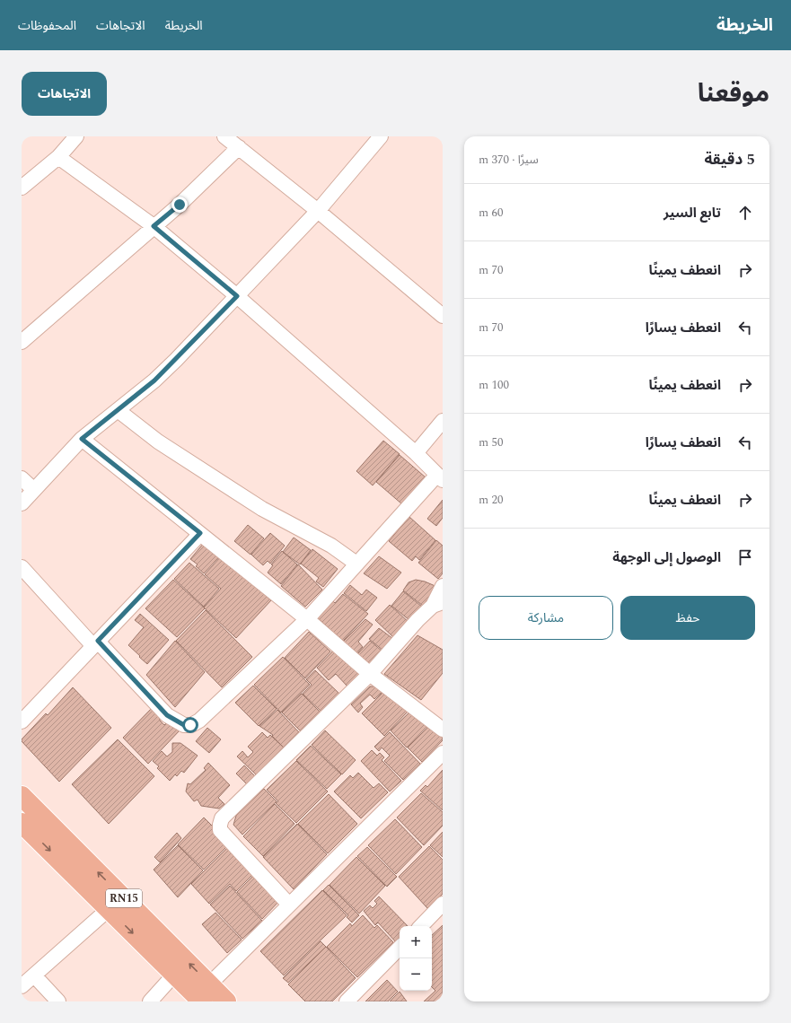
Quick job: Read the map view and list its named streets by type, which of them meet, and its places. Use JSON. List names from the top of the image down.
{
  "streets": {
    "main road": ["RN15"]
  },
  "page": {
    "header": "الخريطة",
    "nav": ["الخريطة", "الاتجاهات", "المحفوظات"],
    "title": "موقعنا",
    "buttons": [
      "الاتجاهات",
      ["حفظ", "مشاركة"]
    ],
    "heading": ["5 دقيقة", "سيرًا · 370 m"],
    "list": [
      ["تابع السير", "60 m"],
      ["انعطف يمينًا", "70 m"],
      ["انعطف يسارًا", "70 m"],
      ["انعطف يمينًا", "100 m"],
      ["انعطف يسارًا", "50 m"],
      ["انعطف يمينًا", "20 m"],
      "الوصول إلى الوجهة"
    ],
    "map_buttons": ["+", "−"]
  }
}
